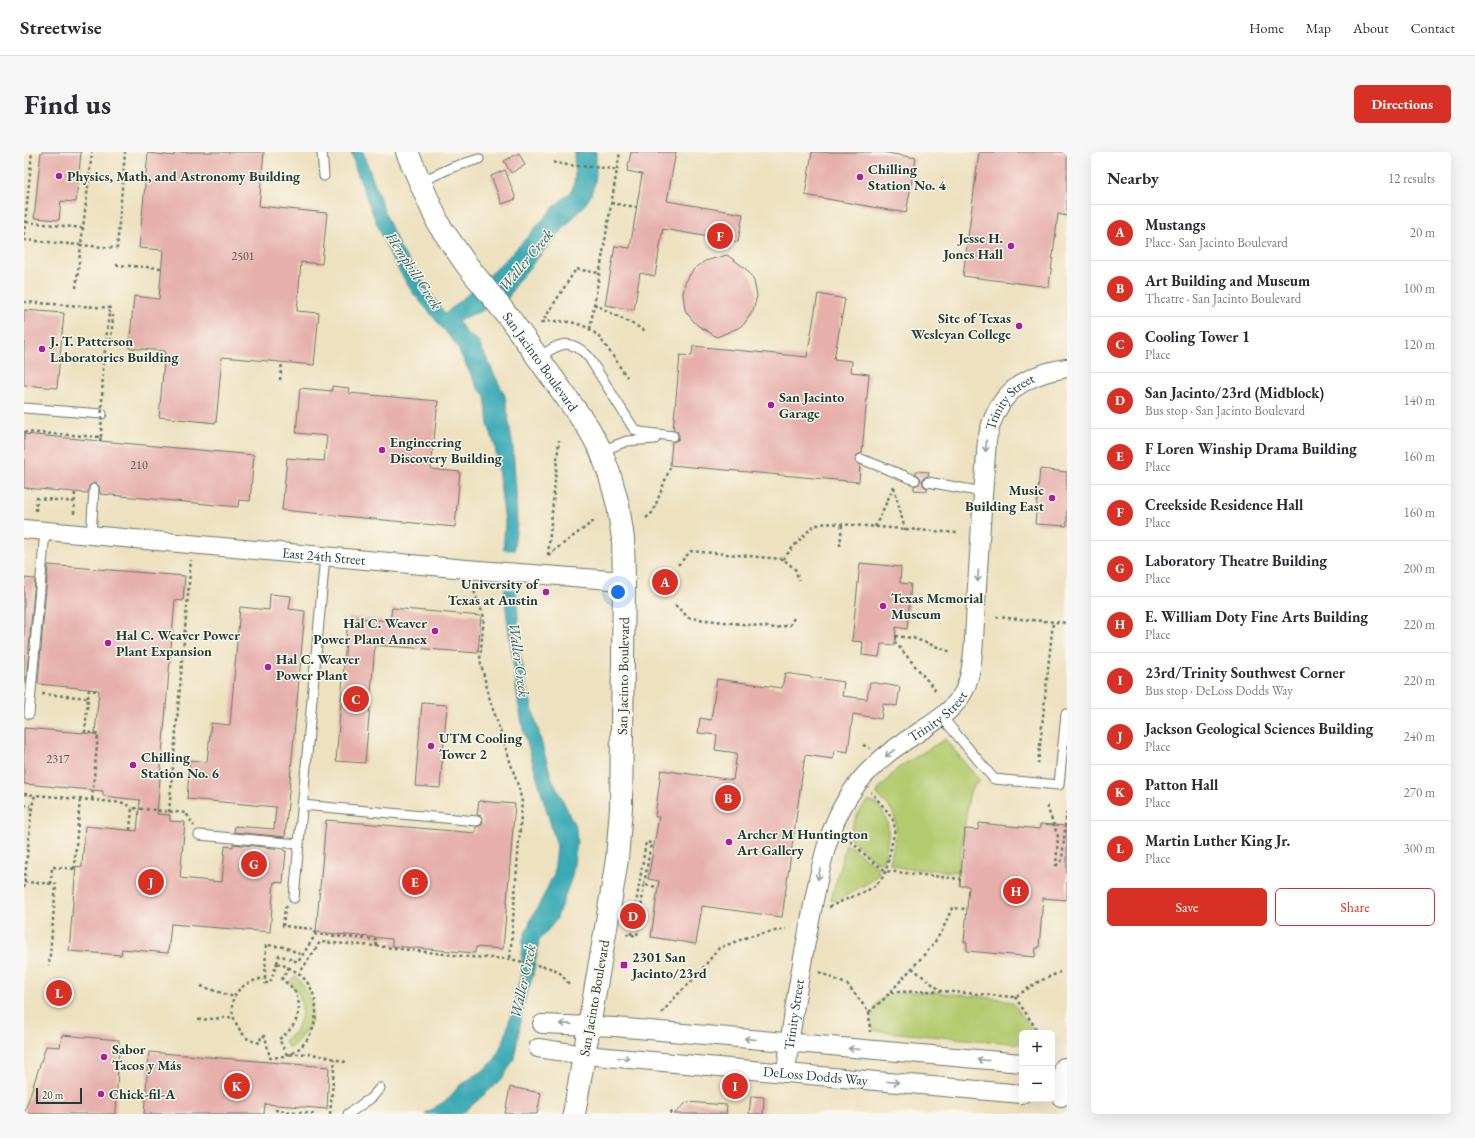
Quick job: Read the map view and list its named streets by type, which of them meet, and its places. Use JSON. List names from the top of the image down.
{
  "streets": {
    "street": [
      "San Jacinto Boulevard",
      "Trinity Street",
      "East 24th Street",
      "DeLoss Dodds Way"
    ]
  },
  "crossings": [
    ["San Jacinto Boulevard", "East 24th Street"],
    ["San Jacinto Boulevard", "DeLoss Dodds Way"],
    ["Trinity Street", "DeLoss Dodds Way"]
  ],
  "one_way": ["Trinity Street"],
  "water": ["Waller Creek", "Hemphill Creek"],
  "places": {
    "other": [
      "Physics, Math, and Astronomy Building",
      "Chilling Station No. 4",
      "Jesse H. Jones Hall",
      "Site of Texas Wesleyan College",
      "J. T. Patterson Laboratories Building",
      "San Jacinto Garage",
      "Engineering Discovery Building",
      "Music Building East",
      "University of Texas at Austin",
      "Texas Memorial Museum",
      "Hal C. Weaver Power Plant Annex",
      "Hal C. Weaver Power Plant Expansion",
      "Hal C. Weaver Power Plant",
      "UTM Cooling Tower 2",
      "Chilling Station No. 6",
      "Archer M Huntington Art Gallery",
      "Sabor Tacos y Más",
      "Chick-fil-A"
    ],
    "transit": ["2301 San Jacinto/23rd"]
  },
  "house_numbers": ["2501", "210", "2317"],
  "scale_bar": "20 m",
  "page": {
    "header": "Streetwise",
    "nav": [
      "Home",
      "Map",
      "About",
      "Contact"
    ],
    "buttons": [
      "Directions",
      ["Save", "Share"]
    ],
    "title": "Find us",
    "heading": ["Nearby", "12 results"],
    "list": [
      {
        "mark": "A",
        "name": "Mustangs",
        "note": "Place · San Jacinto Boulevard",
        "value": "20 m"
      },
      {
        "mark": "B",
        "name": "Art Building and Museum",
        "note": "Theatre · San Jacinto Boulevard",
        "value": "100 m"
      },
      {
        "mark": "C",
        "name": "Cooling Tower 1",
        "note": "Place",
        "value": "120 m"
      },
      {
        "mark": "D",
        "name": "San Jacinto/23rd (Midblock)",
        "note": "Bus stop · San Jacinto Boulevard",
        "value": "140 m"
      },
      {
        "mark": "E",
        "name": "F Loren Winship Drama Building",
        "note": "Place",
        "value": "160 m"
      },
      {
        "mark": "F",
        "name": "Creekside Residence Hall",
        "note": "Place",
        "value": "160 m"
      },
      {
        "mark": "G",
        "name": "Laboratory Theatre Building",
        "note": "Place",
        "value": "200 m"
      },
      {
        "mark": "H",
        "name": "E. William Doty Fine Arts Building",
        "note": "Place",
        "value": "220 m"
      },
      {
        "mark": "I",
        "name": "23rd/Trinity Southwest Corner",
        "note": "Bus stop · DeLoss Dodds Way",
        "value": "220 m"
      },
      {
        "mark": "J",
        "name": "Jackson Geological Sciences Building",
        "note": "Place",
        "value": "240 m"
      },
      {
        "mark": "K",
        "name": "Patton Hall",
        "note": "Place",
        "value": "270 m"
      },
      {
        "mark": "L",
        "name": "Martin Luther King Jr.",
        "note": "Place",
        "value": "300 m"
      }
    ],
    "pins": [
      "F",
      "A",
      "C",
      "B",
      "G",
      "E",
      "J",
      "H",
      "D",
      "L",
      "I",
      "K"
    ],
    "map_buttons": ["+", "−"],
    "scale": "20 m"
  }
}
